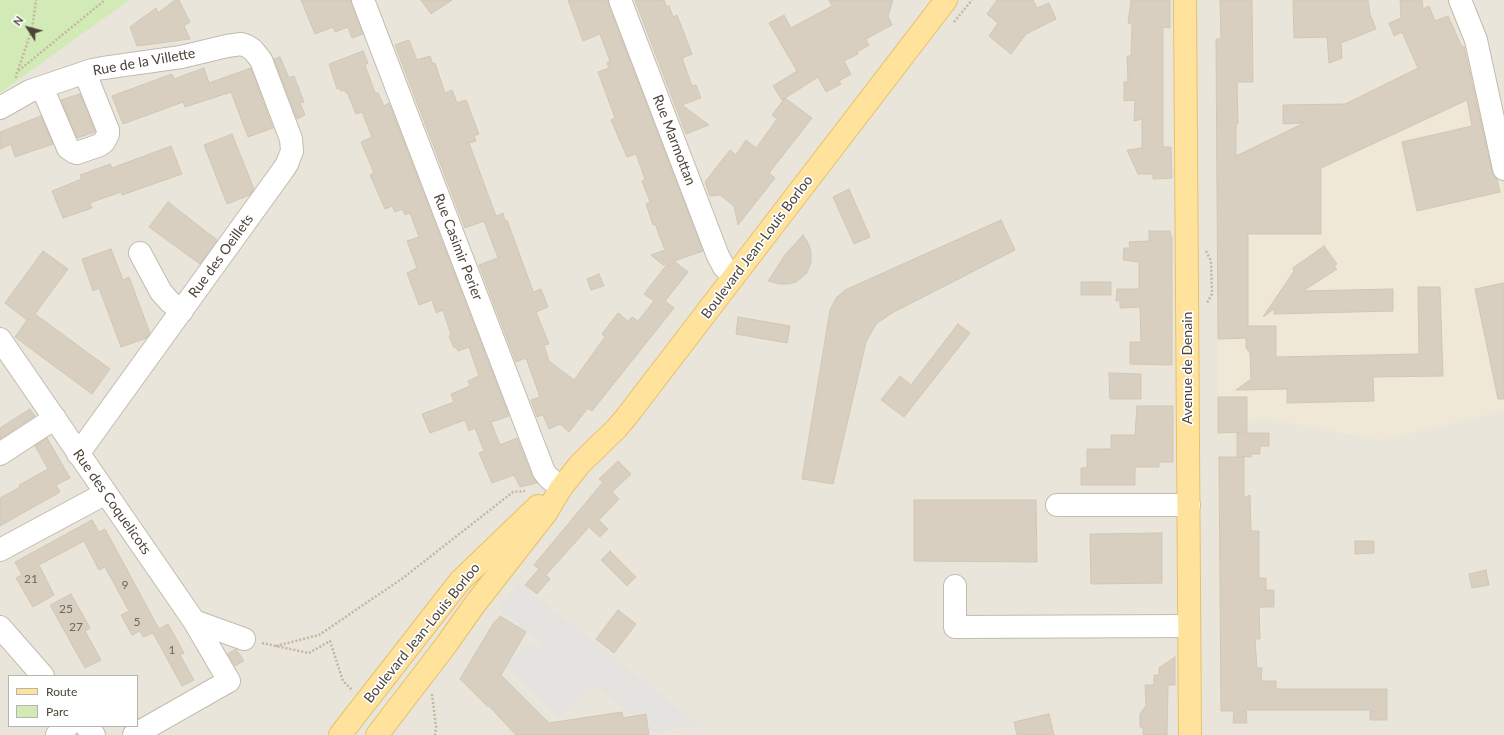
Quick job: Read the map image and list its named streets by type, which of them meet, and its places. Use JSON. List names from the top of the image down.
{
  "streets": {
    "main road": ["Boulevard Jean-Louis Borloo", "Avenue de Denain"],
    "street": [
      "Rue de la Villette",
      "Rue Marmottan",
      "Rue Casimir Perier",
      "Rue des Oeillets",
      "Rue des Coquelicots"
    ]
  },
  "crossings": [
    ["Rue de la Villette", "Rue des Oeillets"],
    ["Rue Marmottan", "Boulevard Jean-Louis Borloo"],
    ["Rue Casimir Perier", "Boulevard Jean-Louis Borloo"],
    ["Rue des Oeillets", "Rue des Coquelicots"]
  ],
  "house_numbers": [
    "21",
    "9",
    "25",
    "5",
    "27",
    "1"
  ],
  "legend": ["Route", "Parc"],
  "north": "top left"
}
